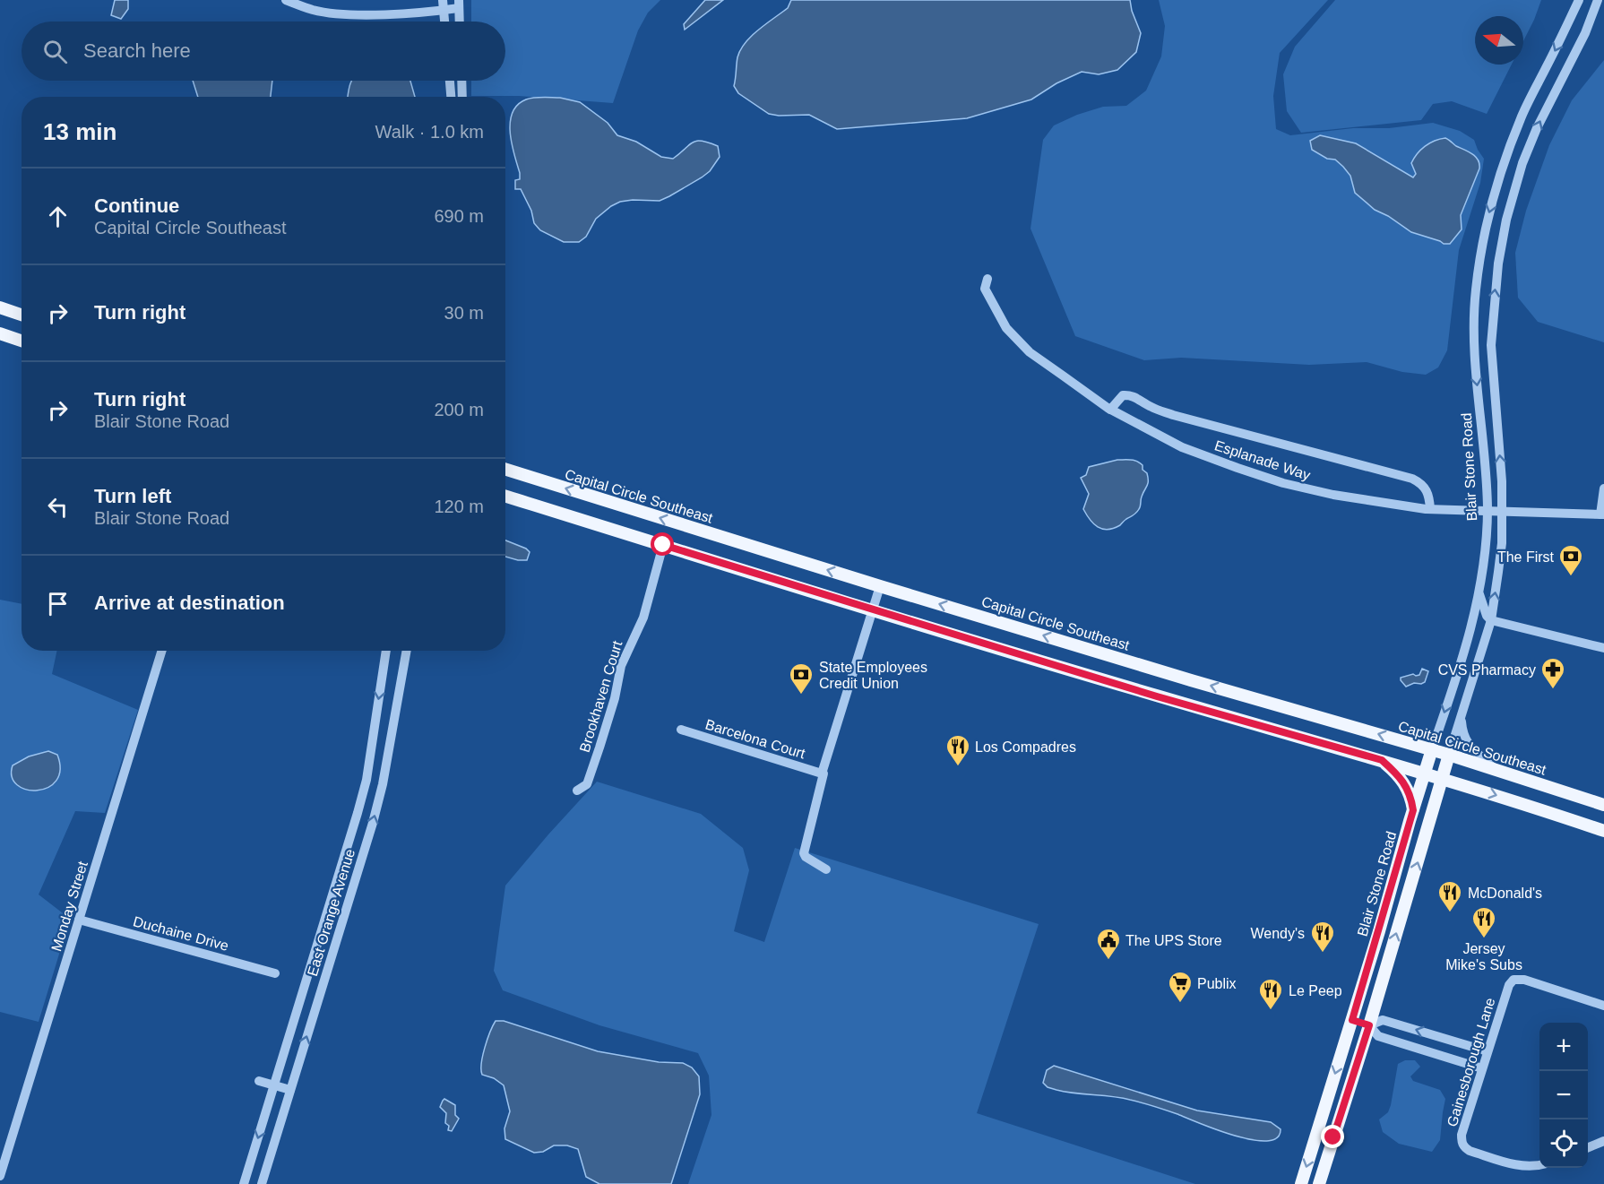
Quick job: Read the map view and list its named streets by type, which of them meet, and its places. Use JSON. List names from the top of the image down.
{
  "streets": {
    "main road": ["Blair Stone Road", "Capital Circle Southeast"],
    "street": [
      "Esplanade Way",
      "Brookhaven Court",
      "Barcelona Court",
      "Monday Street",
      "East Orange Avenue",
      "Duchaine Drive",
      "Gainesborough Lane"
    ]
  },
  "crossings": [
    ["Esplanade Way", "Blair Stone Road"],
    ["Blair Stone Road", "Capital Circle Southeast"],
    ["Monday Street", "Duchaine Drive"]
  ],
  "places": {
    "bank": ["The First", "State Employees Credit Union"],
    "pharmacy": ["CVS Pharmacy"],
    "restaurant": [
      "Los Compadres",
      "McDonald's",
      "Jersey Mike's Subs",
      "Wendy's",
      "Le Peep"
    ],
    "public building": ["The UPS Store"],
    "supermarket": ["Publix"]
  },
  "north": "left",
  "page": {
    "search": "Search here",
    "heading": ["13 min", "Walk · 1.0 km"],
    "list": [
      ["Continue", "Capital Circle Southeast", "690 m"],
      ["Turn right", "30 m"],
      ["Turn right", "Blair Stone Road", "200 m"],
      ["Turn left", "Blair Stone Road", "120 m"],
      "Arrive at destination"
    ],
    "map_buttons": ["+", "−"]
  }
}
